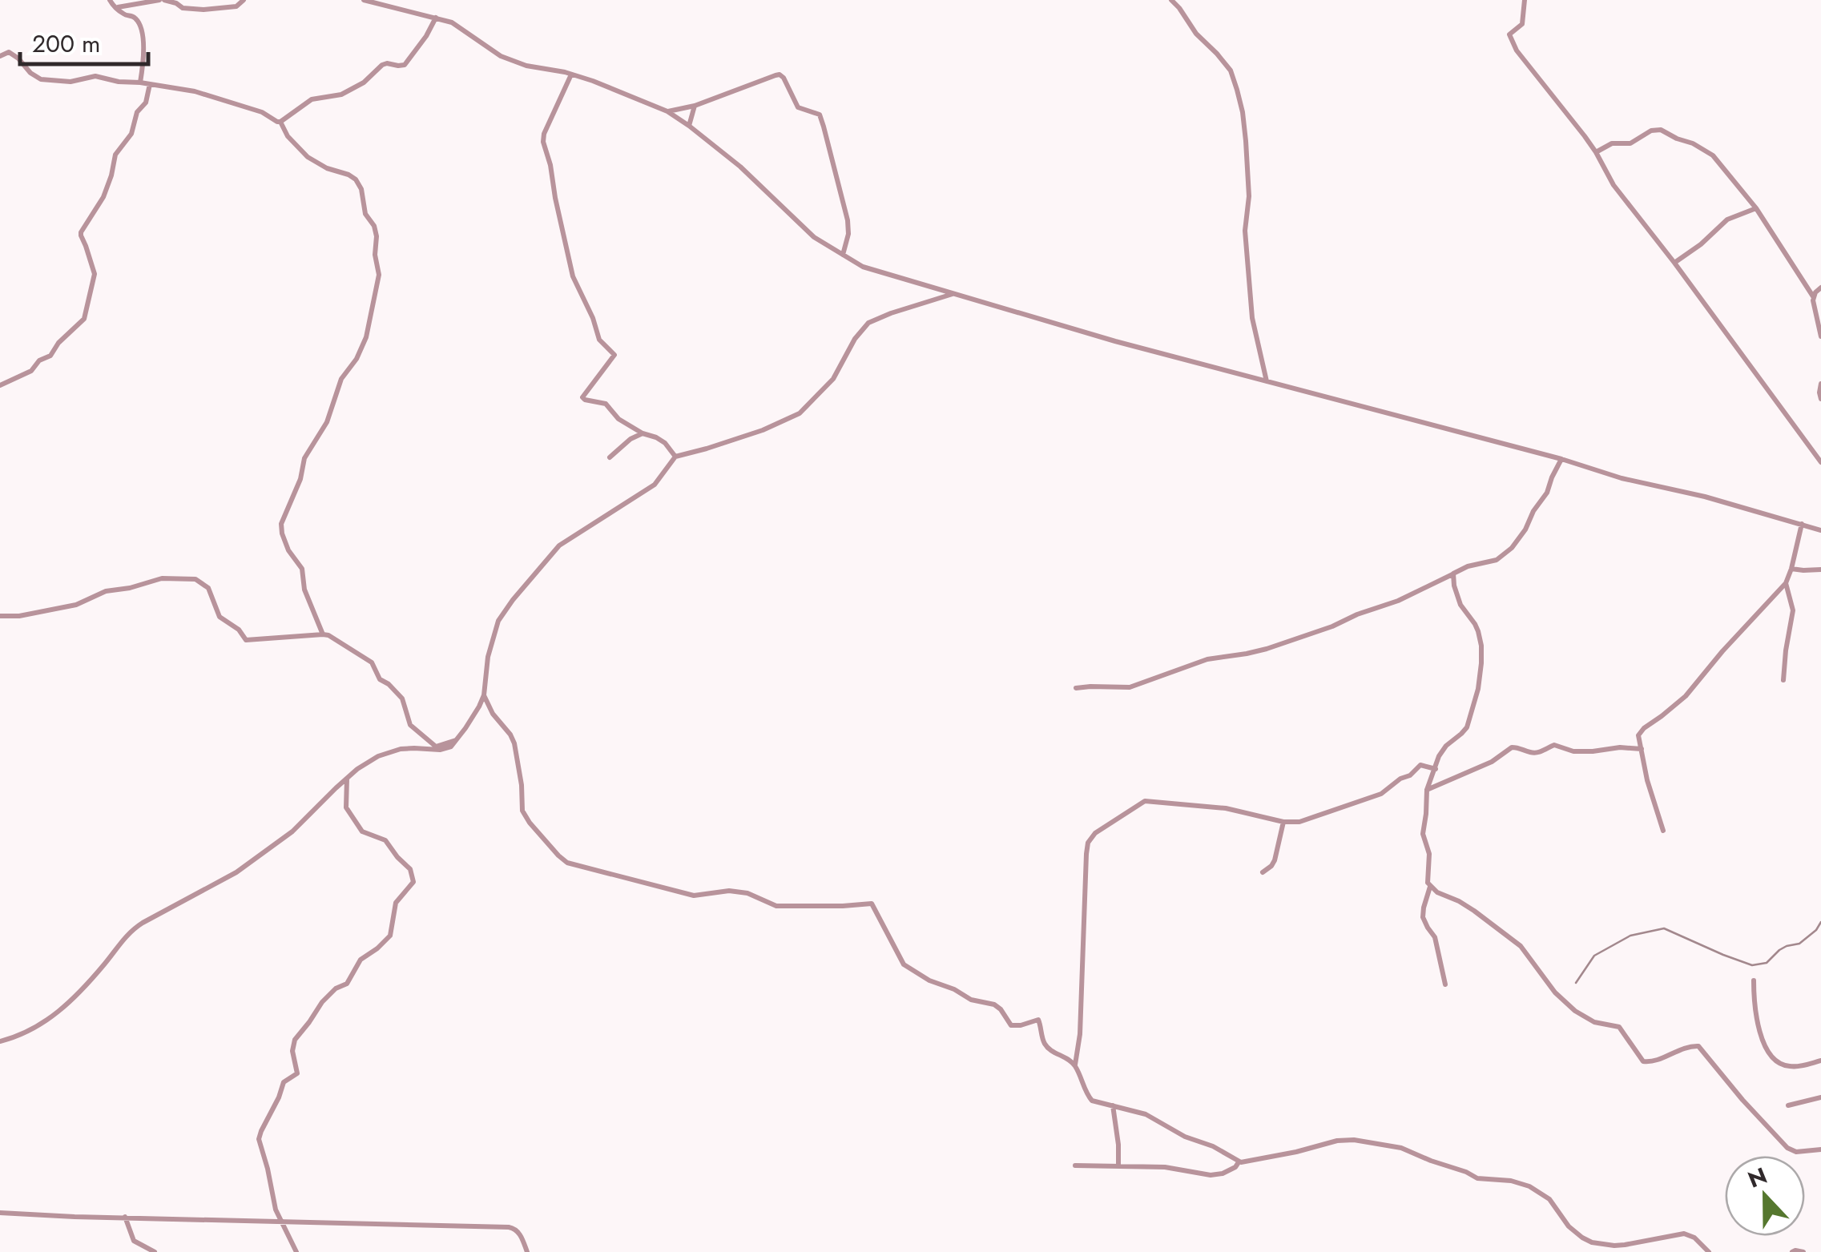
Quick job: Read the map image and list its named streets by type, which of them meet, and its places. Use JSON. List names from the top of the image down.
{
  "scale_bar": "200 m",
  "north": "top"
}
